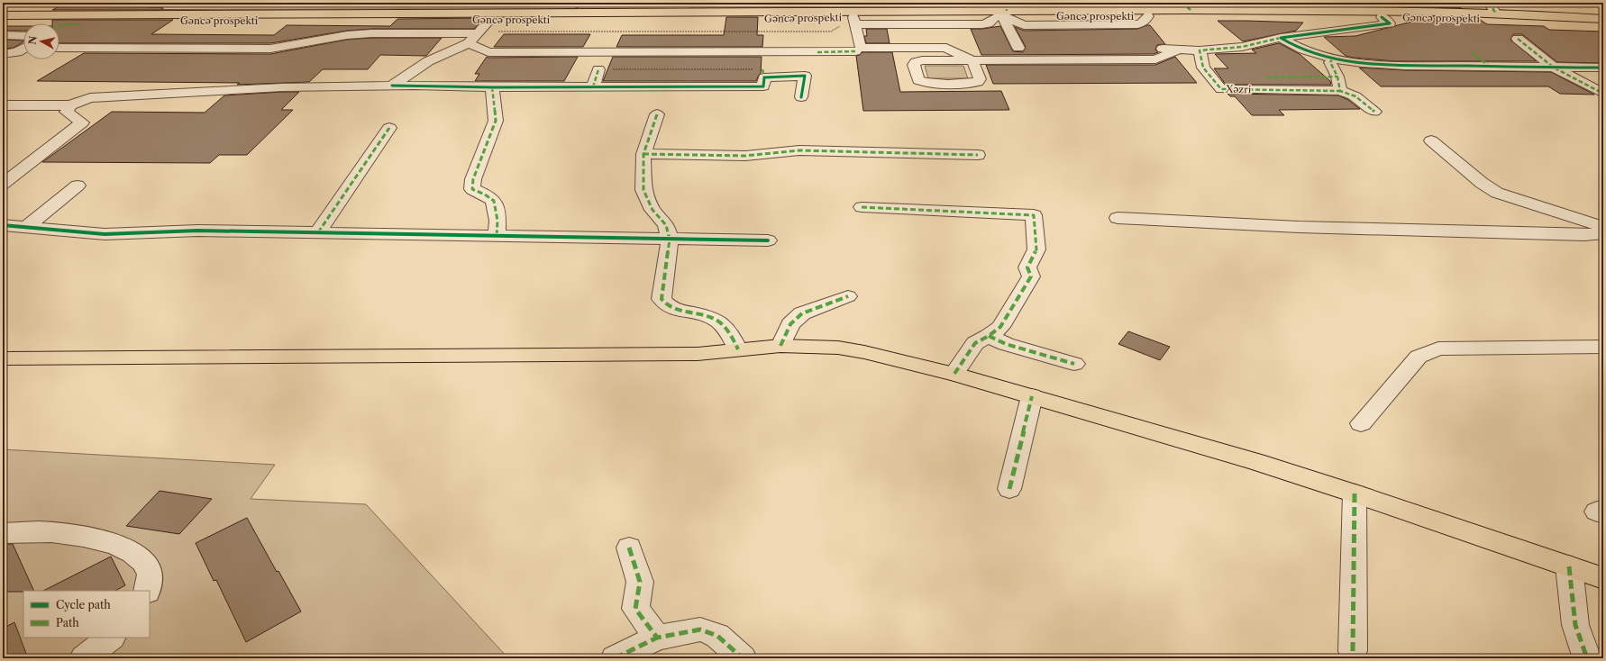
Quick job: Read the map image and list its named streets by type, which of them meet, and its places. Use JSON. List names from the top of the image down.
{
  "streets": {
    "main road": ["Gəncə prospekti"],
    "street": ["Xəzri"]
  },
  "legend": ["Cycle path", "Path"],
  "north": "left"
}
